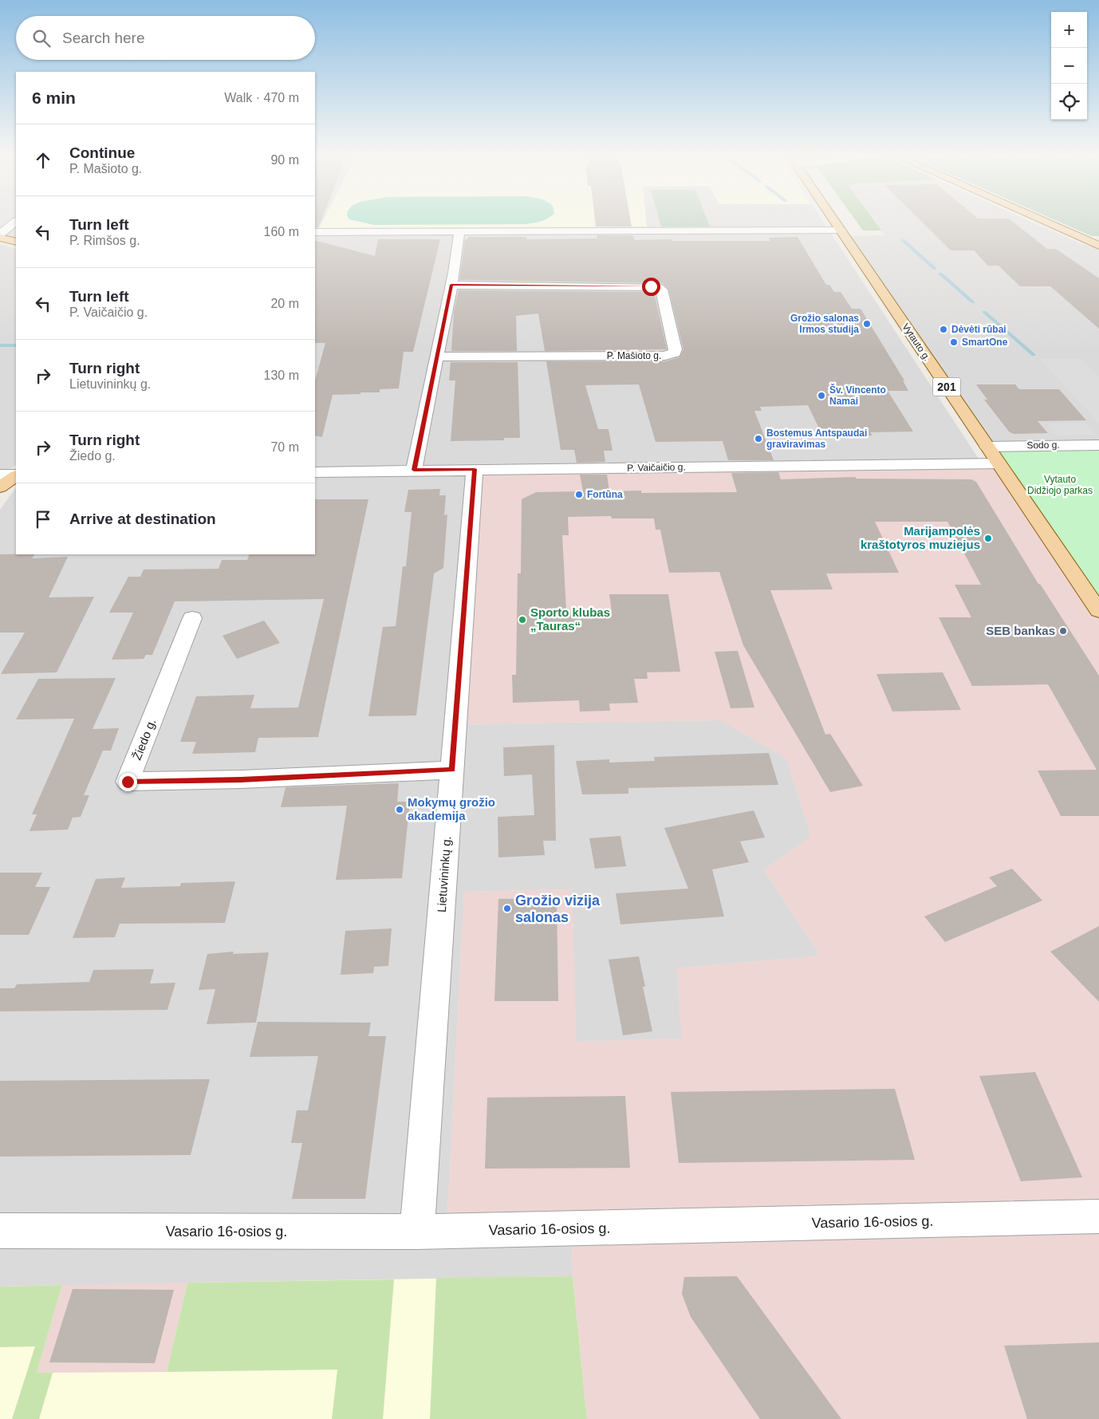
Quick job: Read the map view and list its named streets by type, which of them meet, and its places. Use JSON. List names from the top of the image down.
{
  "streets": {
    "main road": ["Vytauto g.", "201"],
    "street": [
      "P. Mašioto g.",
      "Sodo g.",
      "P. Vaičaičio g.",
      "Žiedo g.",
      "Lietuvininkų g.",
      "Vasario 16-osios g."
    ]
  },
  "crossings": [
    ["Vytauto g.", "Sodo g."],
    ["Vytauto g.", "P. Vaičaičio g."],
    ["P. Vaičaičio g.", "Lietuvininkų g."],
    ["Žiedo g.", "Lietuvininkų g."],
    ["Lietuvininkų g.", "Vasario 16-osios g."]
  ],
  "parks": ["Vytauto Didžiojo parkas"],
  "places": [
    "Grožio salonas Irmos studija",
    "Dėvėti rūbai",
    "SmartOne",
    "Šv. Vincento Namai",
    "Bostemus Antspaudai graviravimas",
    "Fortūna",
    "Marijampolės kraštotyros muziejus",
    "Sporto klubas „Tauras“",
    "SEB bankas",
    "Mokymų grožio akademija",
    "Grožio vizija salonas"
  ],
  "page": {
    "map_buttons": ["+", "−"],
    "search": "Search here",
    "heading": ["6 min", "Walk · 470 m"],
    "list": [
      ["Continue", "P. Mašioto g.", "90 m"],
      ["Turn left", "P. Rimšos g.", "160 m"],
      ["Turn left", "P. Vaičaičio g.", "20 m"],
      ["Turn right", "Lietuvininkų g.", "130 m"],
      ["Turn right", "Žiedo g.", "70 m"],
      "Arrive at destination"
    ]
  }
}
